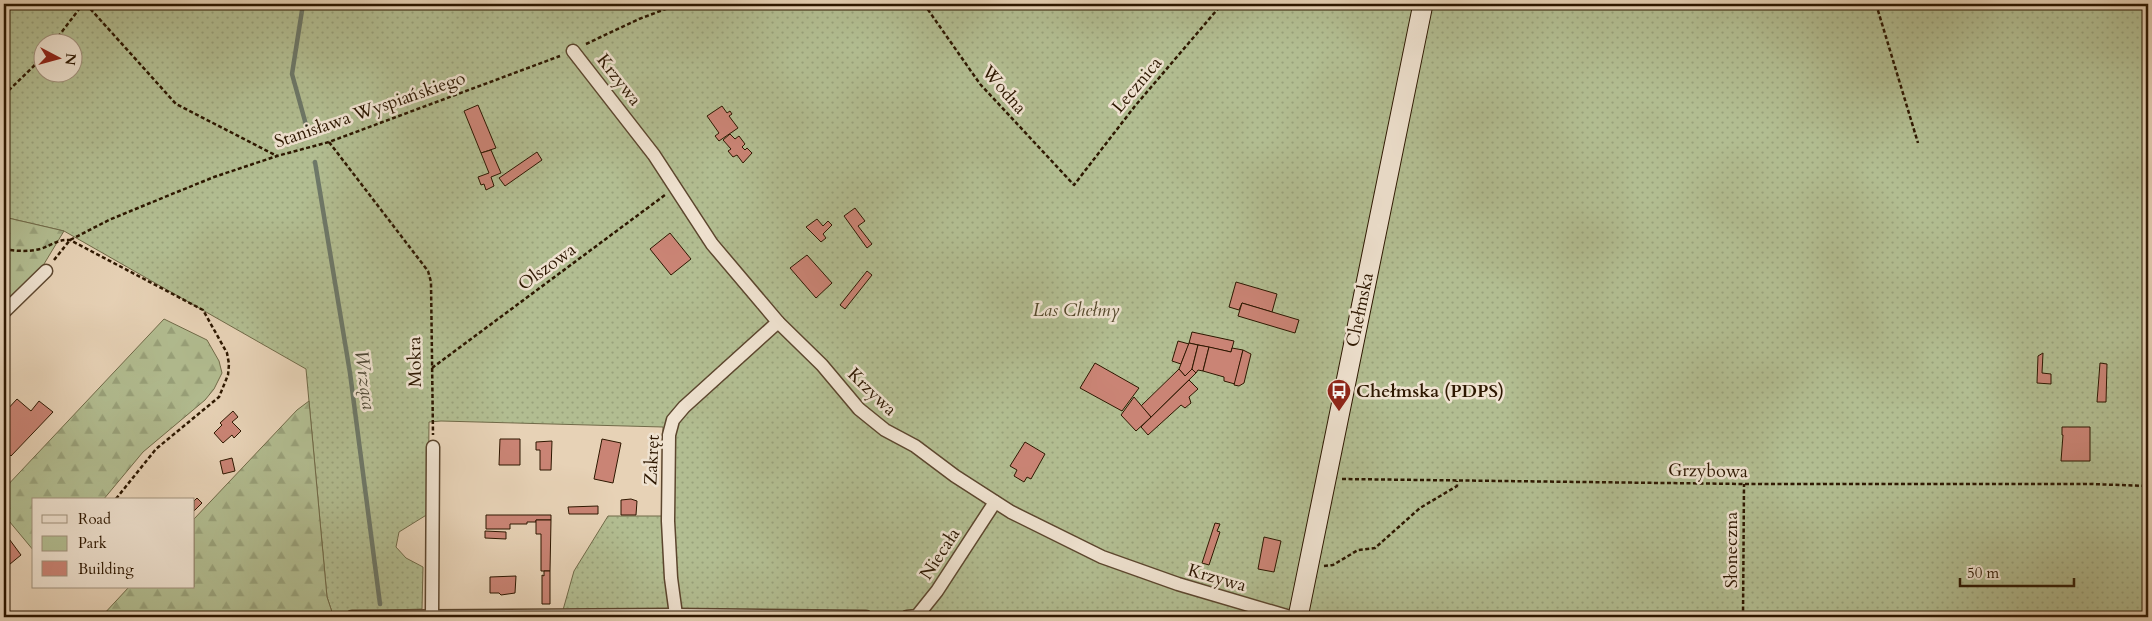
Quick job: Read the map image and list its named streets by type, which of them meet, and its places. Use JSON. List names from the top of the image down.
{
  "streets": {
    "street": [
      "Krzywa",
      "Chełmska",
      "Zakręt",
      "Niecała"
    ],
    "path": [
      "Lecznica",
      "Wodna",
      "Stanisława Wyspiańskiego",
      "Olszowa",
      "Mokra",
      "Grzybowa",
      "Słoneczna"
    ]
  },
  "crossings": [
    ["Krzywa", "Stanisława Wyspiańskiego"],
    ["Krzywa", "Olszowa"],
    ["Krzywa", "Zakręt"],
    ["Krzywa", "Niecała"],
    ["Lecznica", "Wodna"],
    ["Stanisława Wyspiańskiego", "Mokra"],
    ["Olszowa", "Mokra"],
    ["Chełmska", "Grzybowa"],
    ["Grzybowa", "Słoneczna"]
  ],
  "water": ["Wrząca"],
  "parks": ["Las Chełmy"],
  "places": {
    "bus stop": ["Chełmska (PDPS)"]
  },
  "legend": ["Road", "Park", "Building"],
  "scale_bar": "50 m",
  "north": "right"
}
